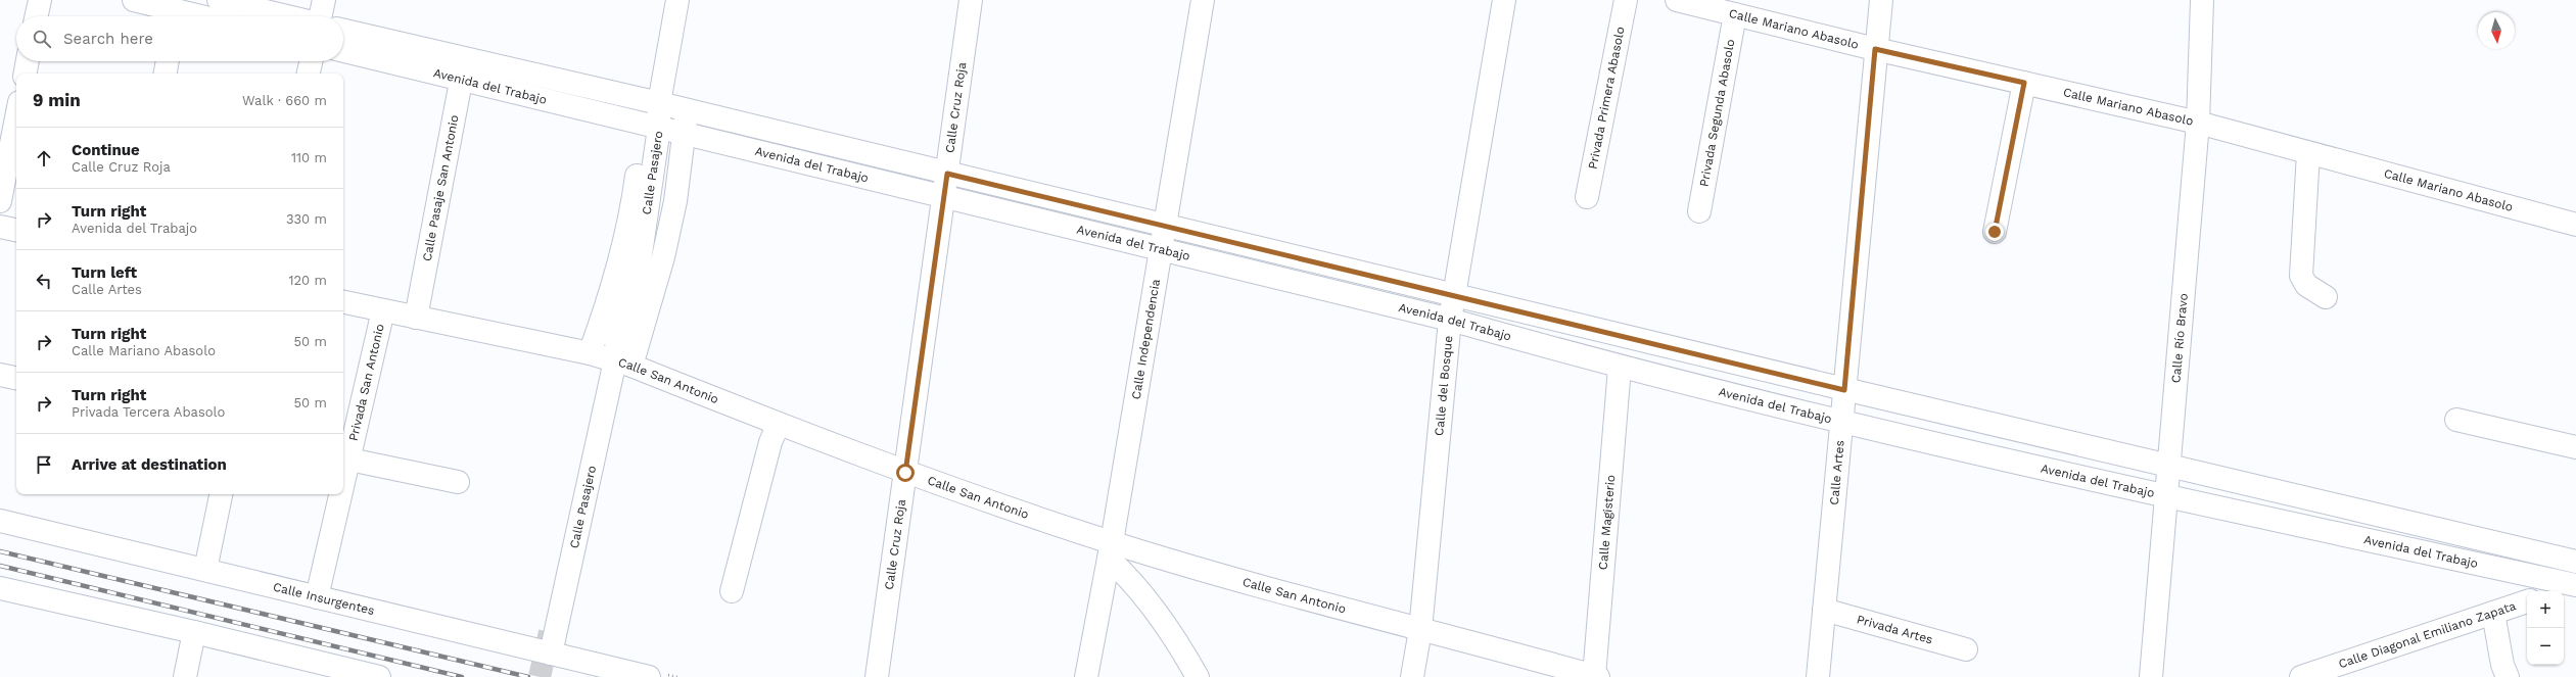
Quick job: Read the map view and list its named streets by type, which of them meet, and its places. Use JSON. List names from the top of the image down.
{
  "streets": {
    "street": [
      "Calle Mariano Abasolo",
      "Avenida del Trabajo",
      "Privada Primera Abasolo",
      "Calle Cruz Roja",
      "Privada Segunda Abasolo",
      "Calle Pasajero",
      "Calle Pasaje San Antonio",
      "Calle Independencia",
      "Calle Río Bravo",
      "Calle San Antonio",
      "Privada San Antonio",
      "Calle del Bosque",
      "Calle Artes",
      "Calle Magisterio",
      "Calle Insurgentes",
      "Privada Artes",
      "Calle Diagonal Emiliano Zapata"
    ]
  },
  "crossings": [
    ["Calle Mariano Abasolo", "Privada Segunda Abasolo"],
    ["Calle Mariano Abasolo", "Calle Río Bravo"],
    ["Calle Mariano Abasolo", "Calle Artes"],
    ["Avenida del Trabajo", "Calle Cruz Roja"],
    ["Avenida del Trabajo", "Calle Pasajero"],
    ["Avenida del Trabajo", "Calle Pasaje San Antonio"],
    ["Avenida del Trabajo", "Calle Independencia"],
    ["Avenida del Trabajo", "Calle Río Bravo"],
    ["Avenida del Trabajo", "Calle del Bosque"],
    ["Avenida del Trabajo", "Calle Artes"],
    ["Avenida del Trabajo", "Calle Magisterio"],
    ["Calle Cruz Roja", "Calle San Antonio"],
    ["Calle Pasajero", "Calle San Antonio"],
    ["Calle Pasajero", "Calle Insurgentes"],
    ["Calle Pasaje San Antonio", "Calle San Antonio"],
    ["Calle Independencia", "Calle San Antonio"],
    ["Calle San Antonio", "Privada San Antonio"],
    ["Calle San Antonio", "Calle del Bosque"],
    ["Calle San Antonio", "Calle Magisterio"],
    ["Privada San Antonio", "Calle Insurgentes"],
    ["Calle Artes", "Privada Artes"]
  ],
  "north": "bottom",
  "page": {
    "search": "Search here",
    "heading": ["9 min", "Walk · 660 m"],
    "list": [
      ["Continue", "Calle Cruz Roja", "110 m"],
      ["Turn right", "Avenida del Trabajo", "330 m"],
      ["Turn left", "Calle Artes", "120 m"],
      ["Turn right", "Calle Mariano Abasolo", "50 m"],
      ["Turn right", "Privada Tercera Abasolo", "50 m"],
      "Arrive at destination"
    ],
    "map_buttons": ["+", "−"]
  }
}
